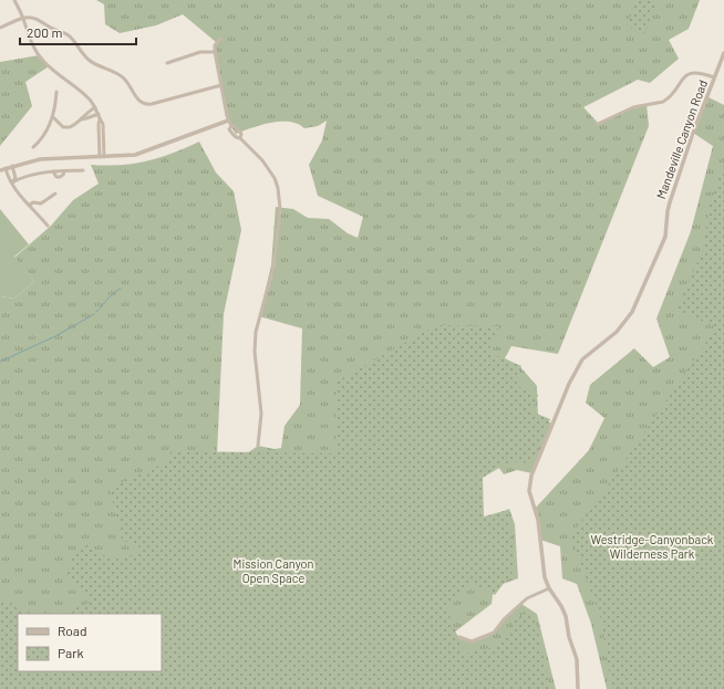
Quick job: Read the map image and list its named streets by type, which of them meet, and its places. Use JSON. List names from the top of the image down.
{
  "streets": {
    "street": ["Mandeville Canyon Road"]
  },
  "parks": ["Westridge-Canyonback Wilderness Park", "Mission Canyon Open Space"],
  "legend": ["Road", "Park"],
  "scale_bar": "200 m"
}
